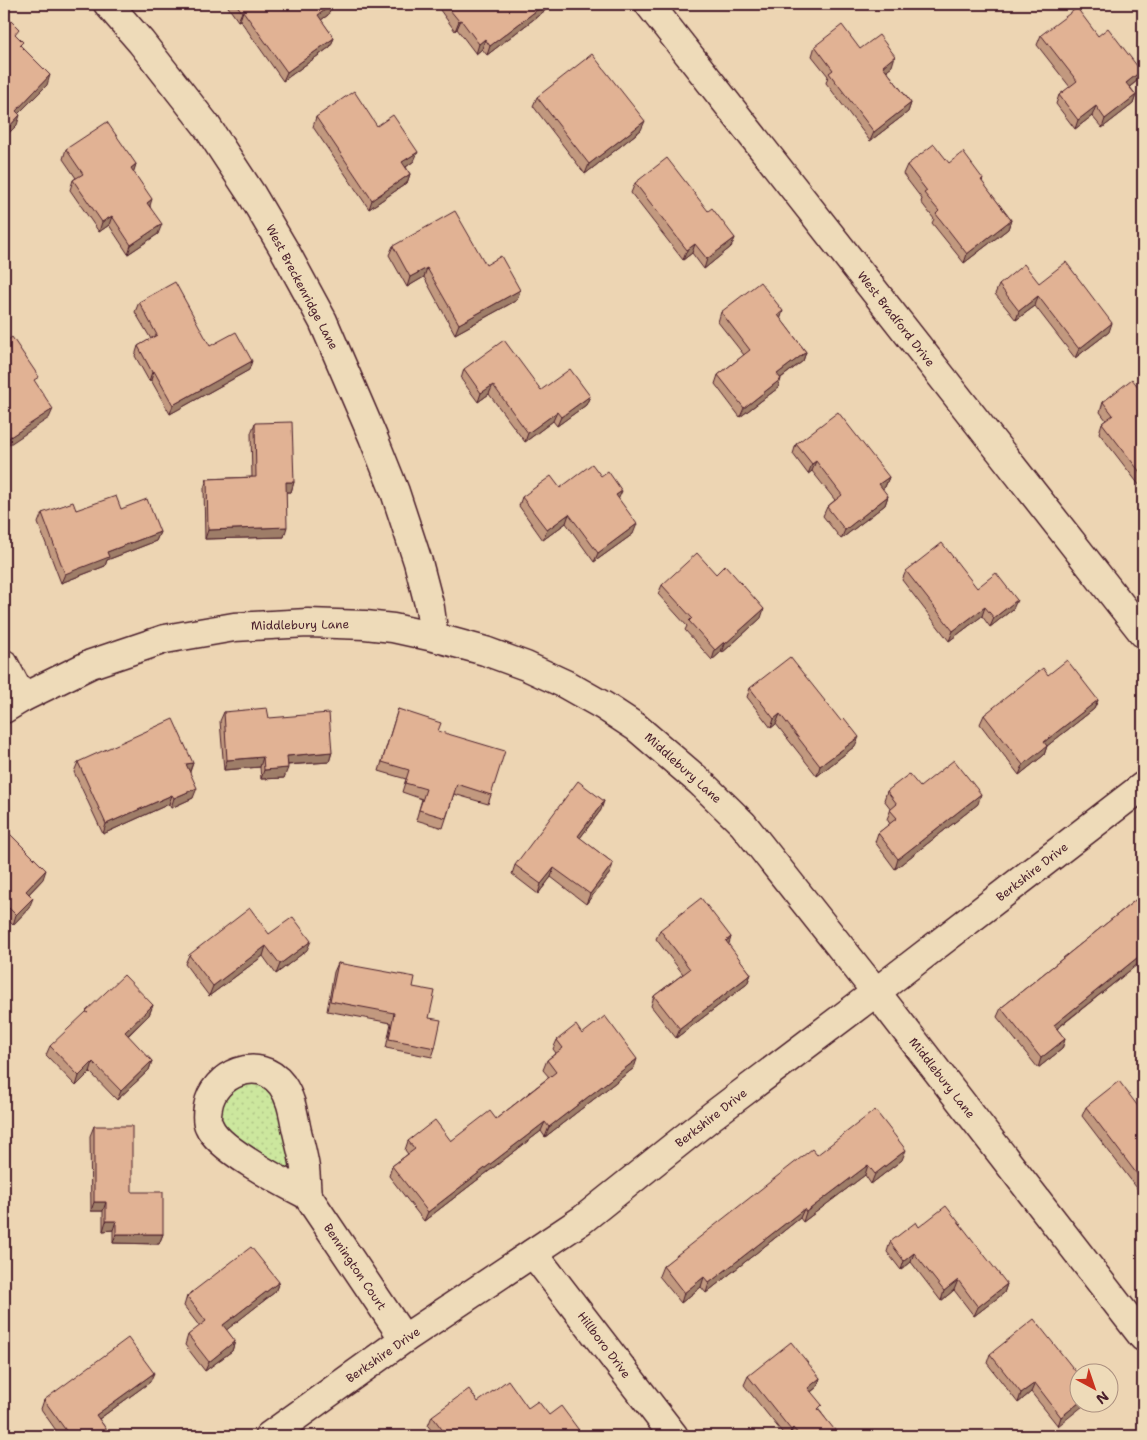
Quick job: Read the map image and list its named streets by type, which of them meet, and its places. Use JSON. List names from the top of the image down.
{
  "streets": {
    "street": [
      "West Breckenridge Lane",
      "West Bradford Drive",
      "Middlebury Lane",
      "Berkshire Drive",
      "Bennington Court",
      "Hillboro Drive"
    ]
  },
  "crossings": [
    ["West Breckenridge Lane", "Middlebury Lane"],
    ["Middlebury Lane", "Berkshire Drive"],
    ["Berkshire Drive", "Bennington Court"],
    ["Berkshire Drive", "Hillboro Drive"]
  ],
  "north": "bottom right"
}
